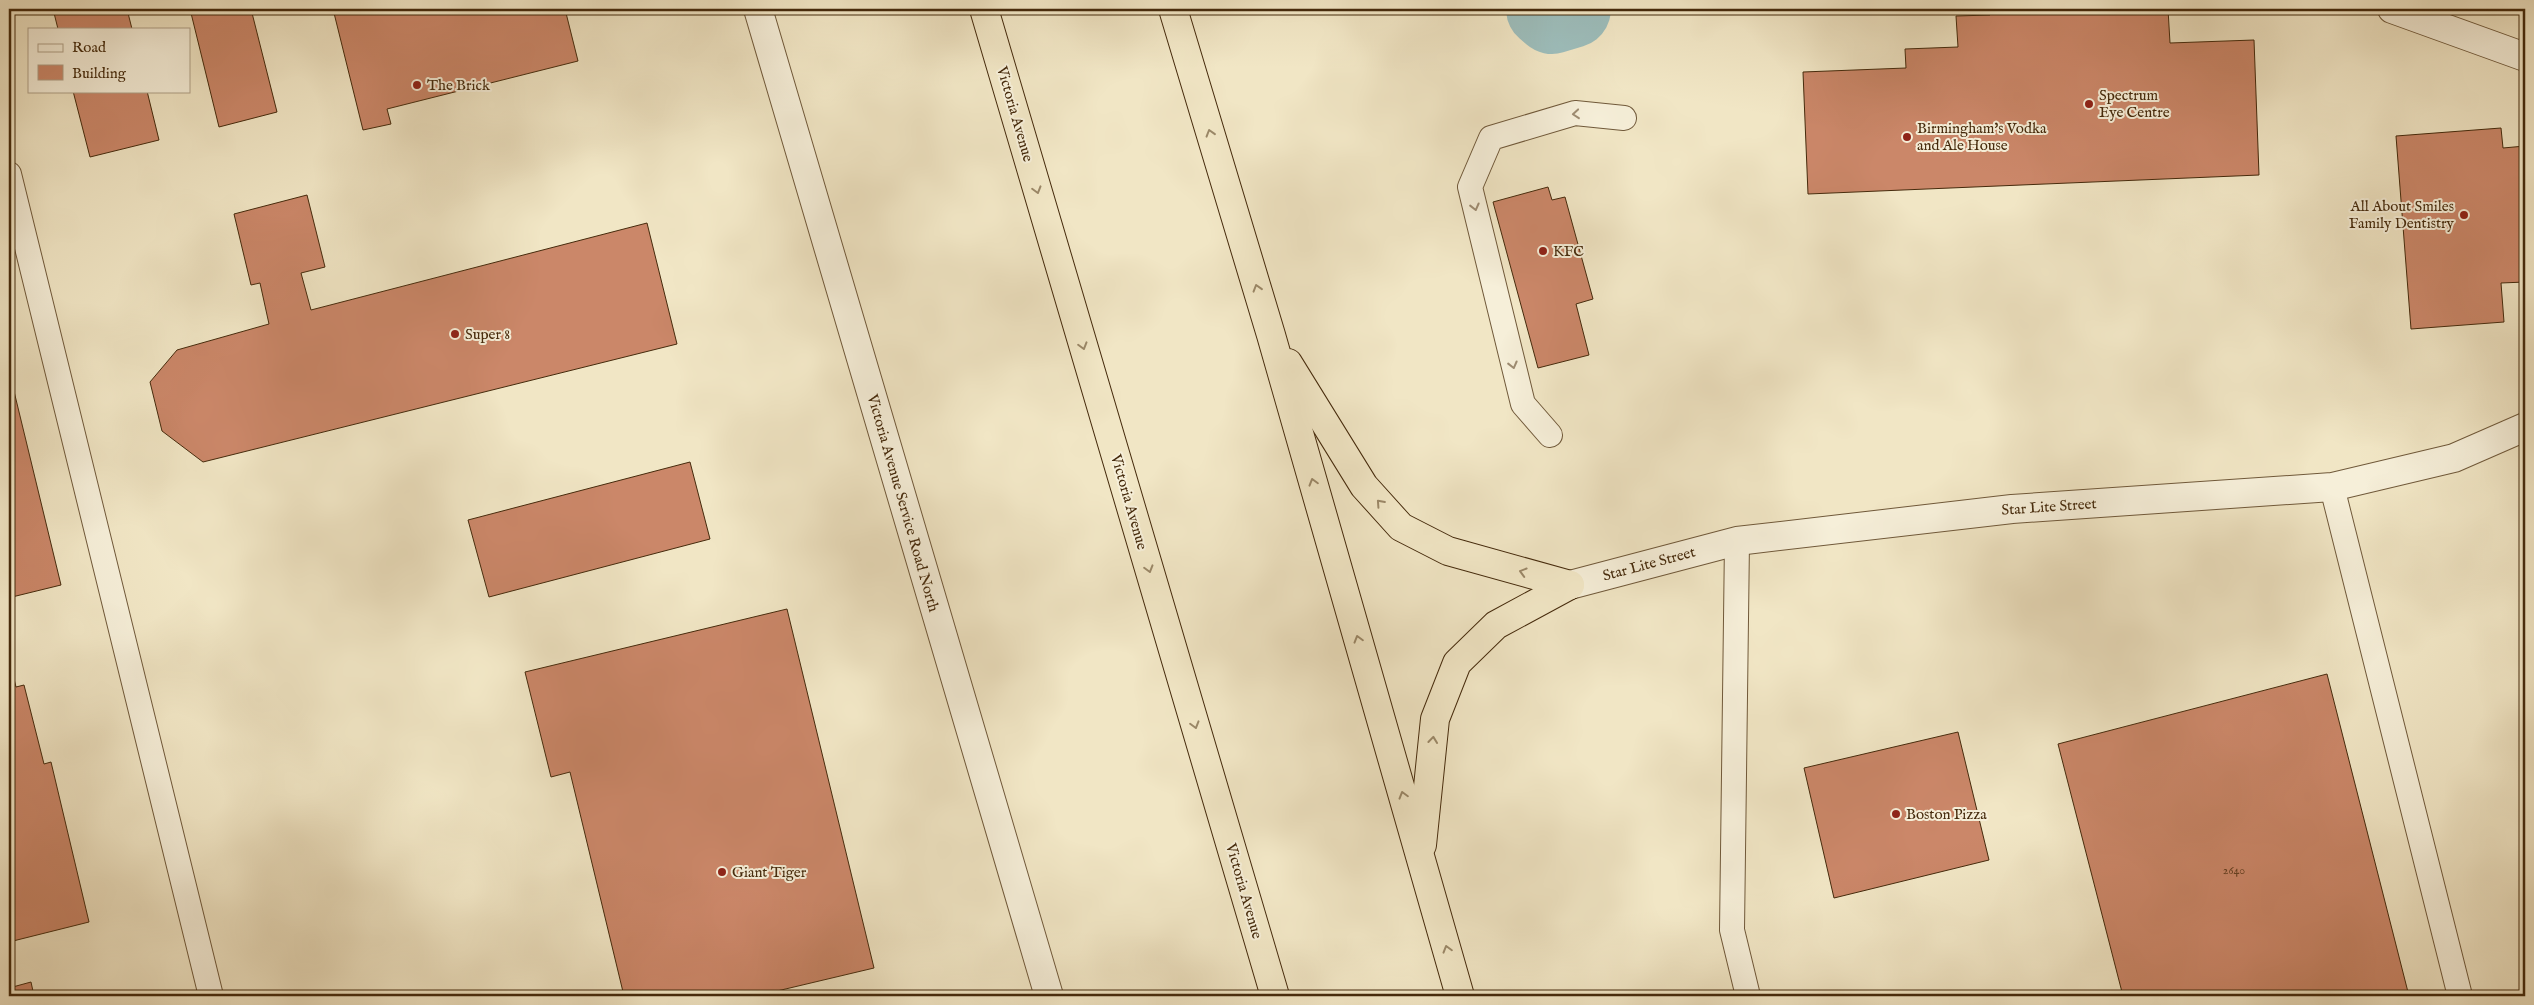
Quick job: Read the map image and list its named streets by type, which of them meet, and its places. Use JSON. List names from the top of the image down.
{
  "streets": {
    "highway": ["Victoria Avenue"],
    "street": ["Victoria Avenue Service Road North", "Star Lite Street"]
  },
  "places": [
    "The Brick",
    "Spectrum Eye Centre",
    "Birmingham's Vodka and Ale House",
    "All About Smiles Family Dentistry",
    "KFC",
    "Super 8",
    "Boston Pizza",
    "Giant Tiger"
  ],
  "house_numbers": ["2640"],
  "legend": ["Road", "Building"]
}
